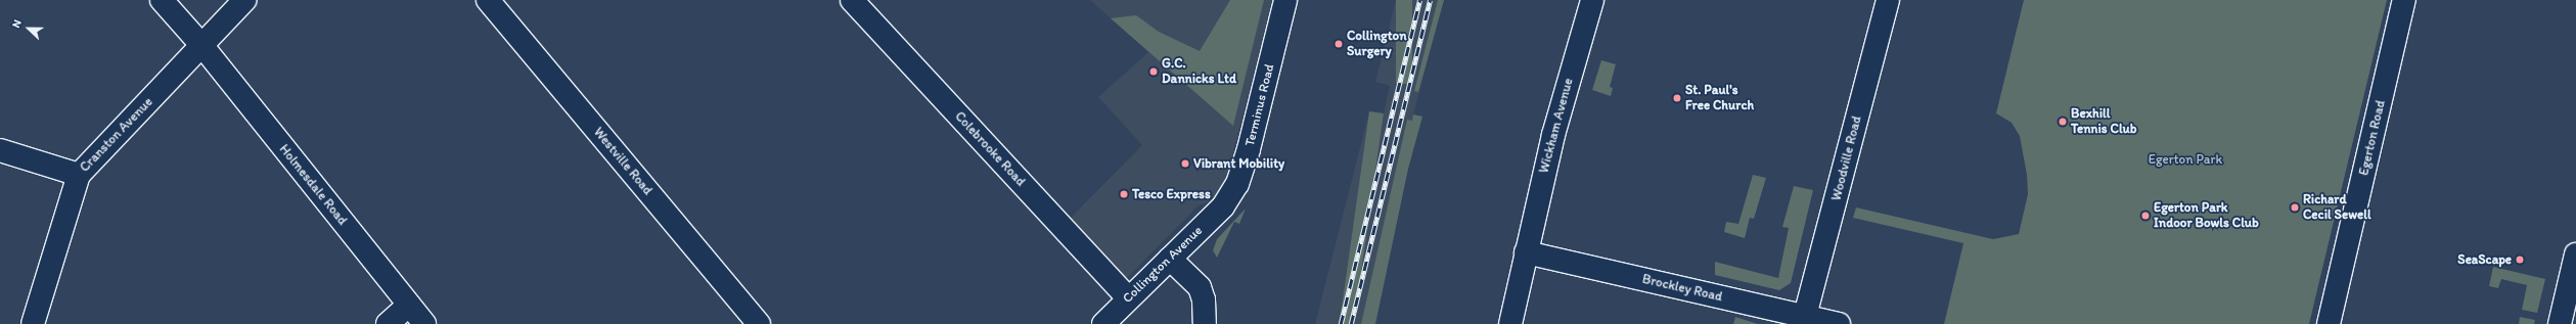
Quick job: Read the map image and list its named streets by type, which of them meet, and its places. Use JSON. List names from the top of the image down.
{
  "streets": {
    "street": [
      "Terminus Road",
      "Wickham Avenue",
      "Cranston Avenue",
      "Egerton Road",
      "Colebrooke Road",
      "Woodville Road",
      "Westville Road",
      "Holmesdale Road",
      "Collington Avenue",
      "Brockley Road"
    ]
  },
  "crossings": [
    ["Terminus Road", "Collington Avenue"],
    ["Wickham Avenue", "Brockley Road"],
    ["Cranston Avenue", "Holmesdale Road"],
    ["Colebrooke Road", "Collington Avenue"],
    ["Woodville Road", "Brockley Road"]
  ],
  "parks": ["Egerton Park"],
  "places": [
    "Collington Surgery",
    "G.C. Dannicks Ltd",
    "St. Paul's Free Church",
    "Bexhill Tennis Club",
    "Vibrant Mobility",
    "Tesco Express",
    "Richard Cecil Sewell",
    "Egerton Park Indoor Bowls Club",
    "SeaScape"
  ],
  "north": "left"
}
